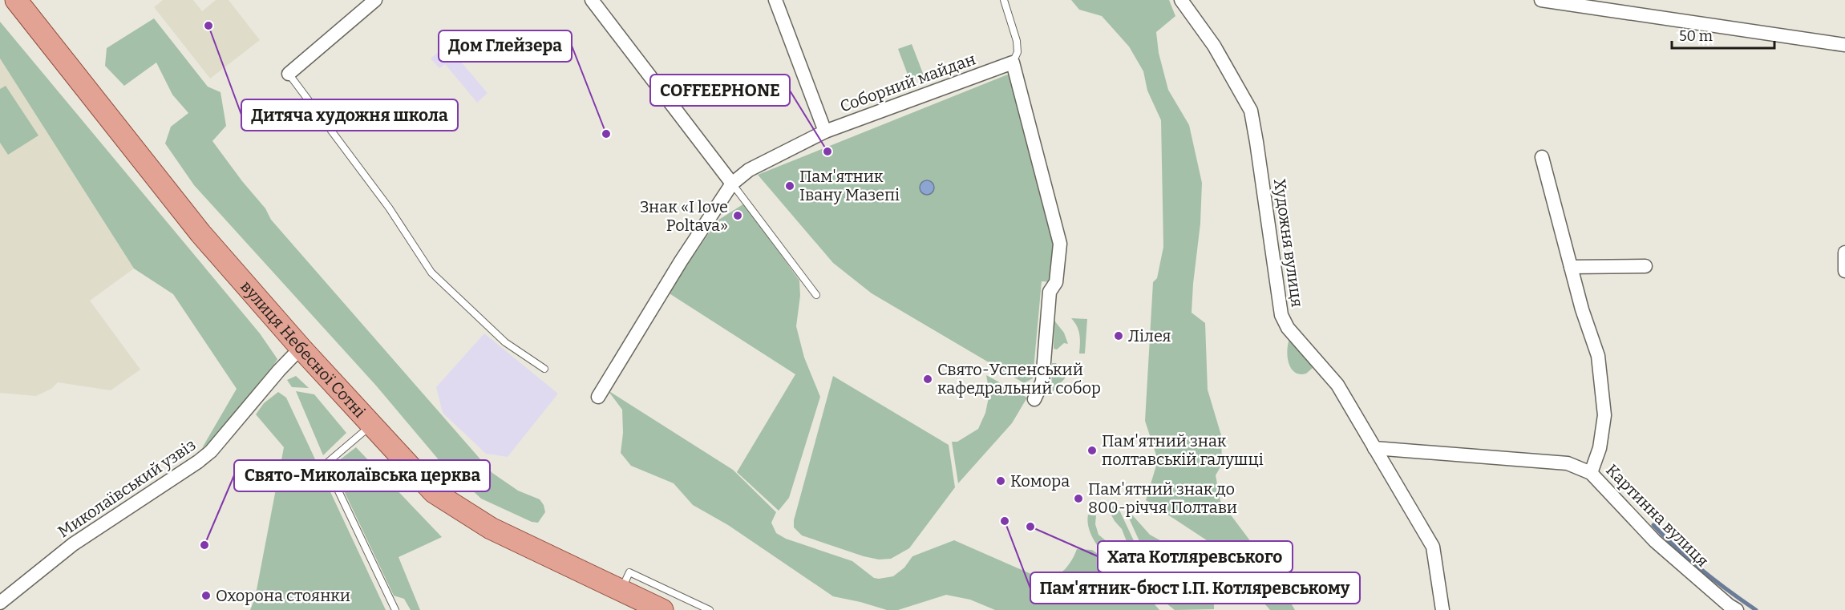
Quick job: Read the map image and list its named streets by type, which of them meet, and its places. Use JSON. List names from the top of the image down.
{
  "streets": {
    "main road": ["вулиця Небесної Сотні"],
    "street": [
      "Соборний майдан",
      "Художня вулиця",
      "Миколаївський узвіз",
      "Картинна вулиця"
    ]
  },
  "crossings": [
    ["Художня вулиця", "Картинна вулиця"],
    ["вулиця Небесної Сотні", "Миколаївський узвіз"]
  ],
  "places": [
    "Дитяча художня школа",
    "Дом Глейзера",
    "COFFEEPHONE",
    "Пам'ятник Івану Мазепі",
    "Знак «I love Poltava»",
    "Лілея",
    "Свято-Успенський кафедральний собор",
    "Пам'ятний знак полтавській галушці",
    "Комора",
    "Пам'ятний знак до 800-річчя Полтави",
    "Пам'ятник-бюст І.П. Котляревському",
    "Хата Котляревського",
    "Свято-Миколаївська церква",
    "Охорона стоянки"
  ],
  "scale_bar": "50 m"
}
